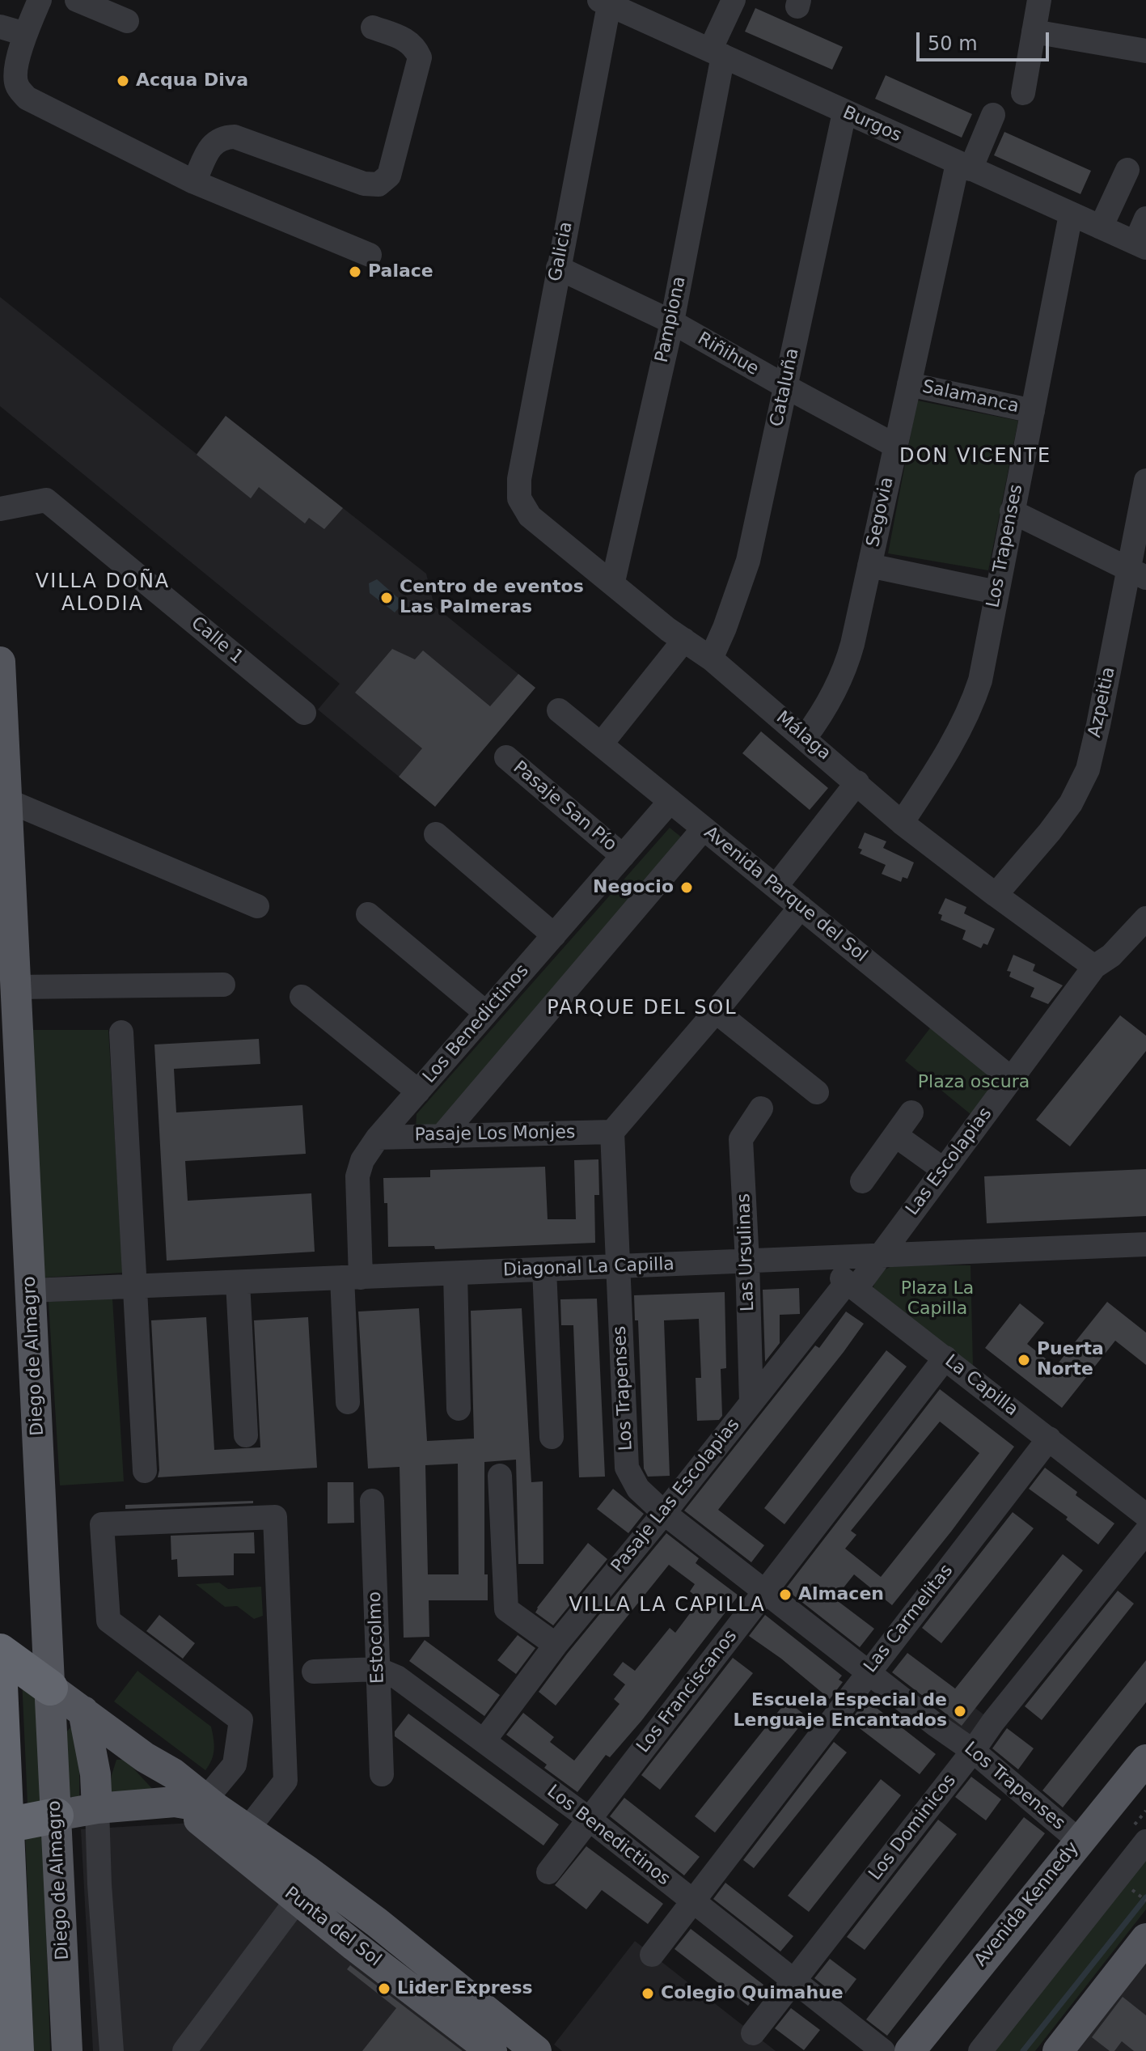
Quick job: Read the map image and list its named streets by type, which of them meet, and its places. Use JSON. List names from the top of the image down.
{
  "streets": {
    "main road": ["Diego de Almagro", "Avenida Kennedy", "Punta del Sol"],
    "street": [
      "Burgos",
      "Galicia",
      "Pampiona",
      "Riñihue",
      "Cataluña",
      "Salamanca",
      "Segovia",
      "Los Trapenses",
      "Calle 1",
      "Azpeitia",
      "Málaga",
      "Pasaje San Pío",
      "Avenida Parque del Sol",
      "Los Benedictinos",
      "Pasaje Los Monjes",
      "Las Escolapias",
      "Las Ursulinas",
      "Diagonal La Capilla",
      "La Capilla",
      "Pasaje Las Escolapias",
      "Las Carmelitas",
      "Estocolmo",
      "Los Franciscanos",
      "Los Dominicos"
    ]
  },
  "crossings": [
    ["Burgos", "Galicia"],
    ["Burgos", "Pampiona"],
    ["Burgos", "Cataluña"],
    ["Burgos", "Segovia"],
    ["Burgos", "Los Trapenses"],
    ["Galicia", "Riñihue"],
    ["Galicia", "Málaga"],
    ["Pampiona", "Riñihue"],
    ["Pampiona", "Málaga"],
    ["Riñihue", "Cataluña"],
    ["Riñihue", "Segovia"],
    ["Cataluña", "Málaga"],
    ["Salamanca", "Segovia"],
    ["Salamanca", "Los Trapenses"],
    ["Segovia", "Málaga"],
    ["Los Trapenses", "Málaga"],
    ["Los Trapenses", "Pasaje Los Monjes"],
    ["Los Trapenses", "Diagonal La Capilla"],
    ["Los Trapenses", "Pasaje Las Escolapias"],
    ["Los Trapenses", "Las Carmelitas"],
    ["Los Trapenses", "Los Franciscanos"],
    ["Los Trapenses", "Los Dominicos"],
    ["Los Trapenses", "Avenida Kennedy"],
    ["Azpeitia", "Málaga"],
    ["Málaga", "Las Escolapias"],
    ["Pasaje San Pío", "Los Benedictinos"],
    ["Avenida Parque del Sol", "Los Benedictinos"],
    ["Avenida Parque del Sol", "Las Escolapias"],
    ["Los Benedictinos", "Pasaje Los Monjes"],
    ["Los Benedictinos", "Diagonal La Capilla"],
    ["Los Benedictinos", "Pasaje Las Escolapias"],
    ["Los Benedictinos", "Las Carmelitas"],
    ["Los Benedictinos", "Estocolmo"],
    ["Los Benedictinos", "Los Franciscanos"],
    ["Los Benedictinos", "Los Dominicos"],
    ["Las Escolapias", "Diagonal La Capilla"],
    ["Las Escolapias", "La Capilla"],
    ["Las Escolapias", "Pasaje Las Escolapias"],
    ["Las Ursulinas", "Diagonal La Capilla"],
    ["Las Ursulinas", "Pasaje Las Escolapias"],
    ["Diagonal La Capilla", "Diego de Almagro"],
    ["Diagonal La Capilla", "La Capilla"],
    ["Diego de Almagro", "Punta del Sol"],
    ["La Capilla", "Pasaje Las Escolapias"],
    ["La Capilla", "Las Carmelitas"],
    ["La Capilla", "Los Franciscanos"]
  ],
  "districts": [
    "DON VICENTE",
    "VILLA DOÑA ALODIA",
    "PARQUE DEL SOL",
    "VILLA LA CAPILLA"
  ],
  "parks": ["Plaza oscura", "Plaza La Capilla"],
  "places": [
    "Acqua Diva",
    "Palace",
    "Centro de eventos Las Palmeras",
    "Negocio",
    "Puerta Norte",
    "Almacen",
    "Escuela Especial de Lenguaje Encantados",
    "Lider Express",
    "Colegio Quimahue"
  ],
  "scale_bar": "50 m"
}
